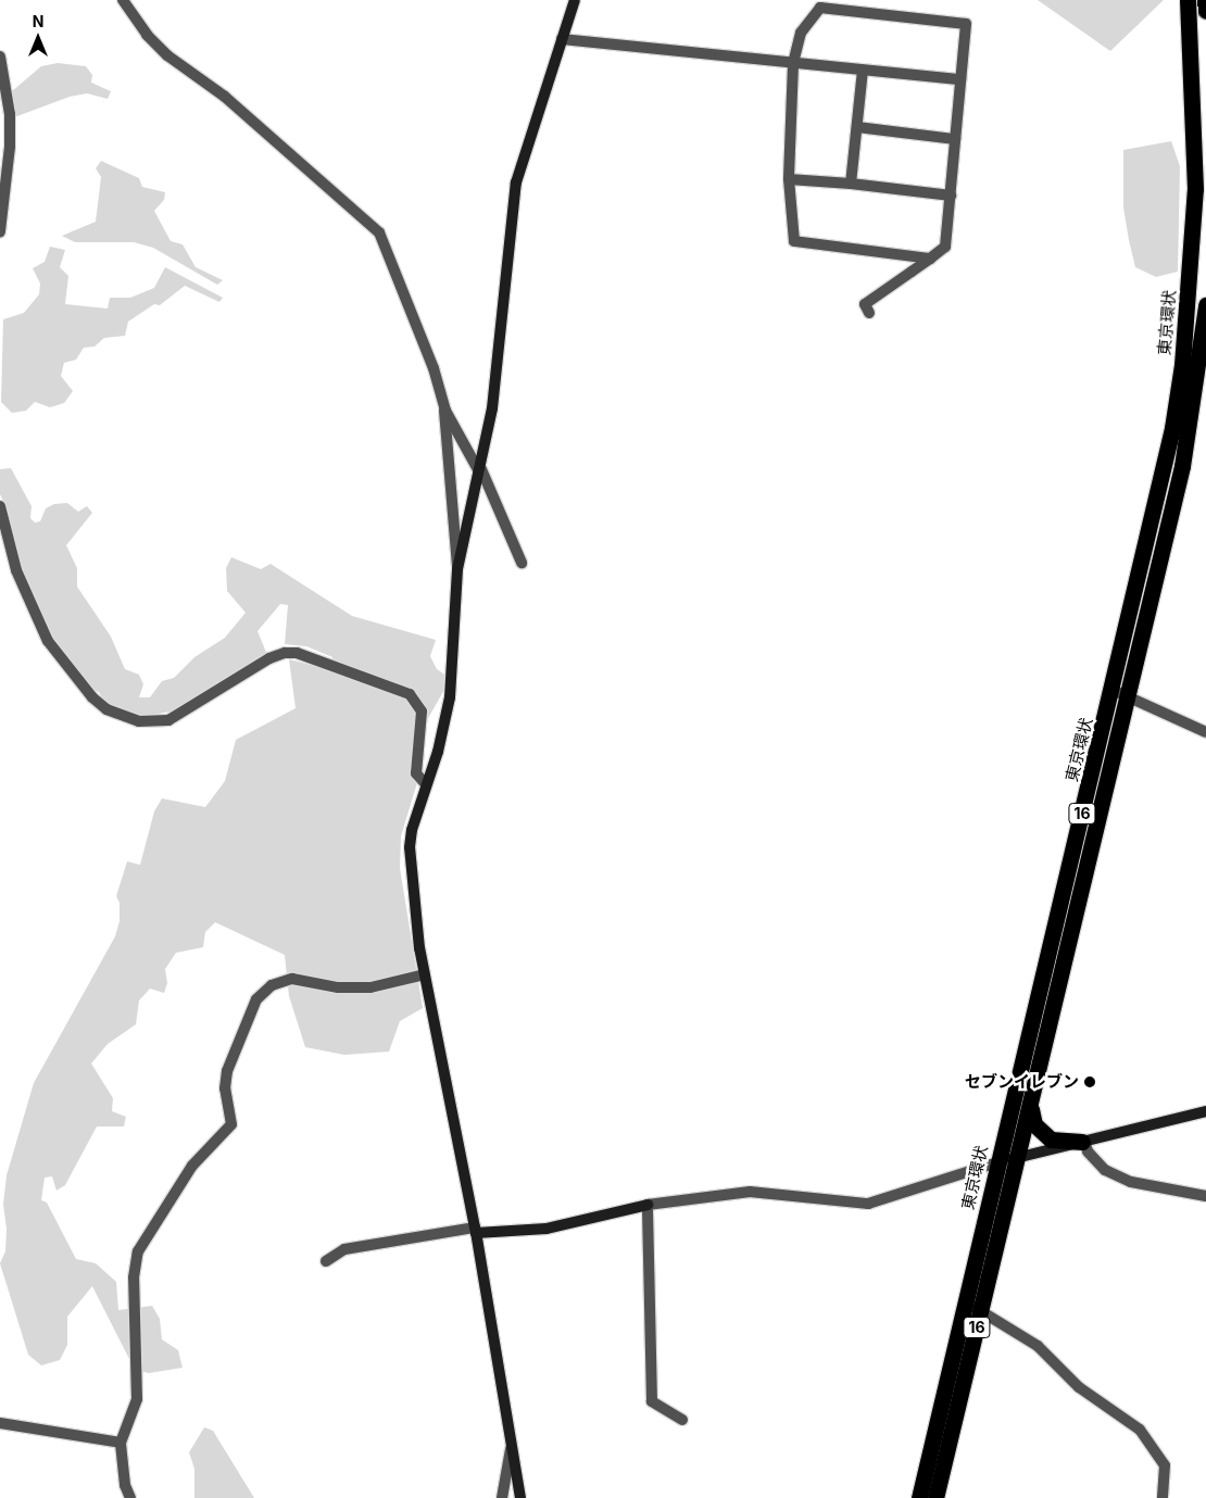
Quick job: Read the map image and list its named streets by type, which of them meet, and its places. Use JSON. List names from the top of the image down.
{
  "streets": {
    "highway": ["東京環状", "16"]
  },
  "places": ["セブンイレブン"],
  "north": "top"
}
